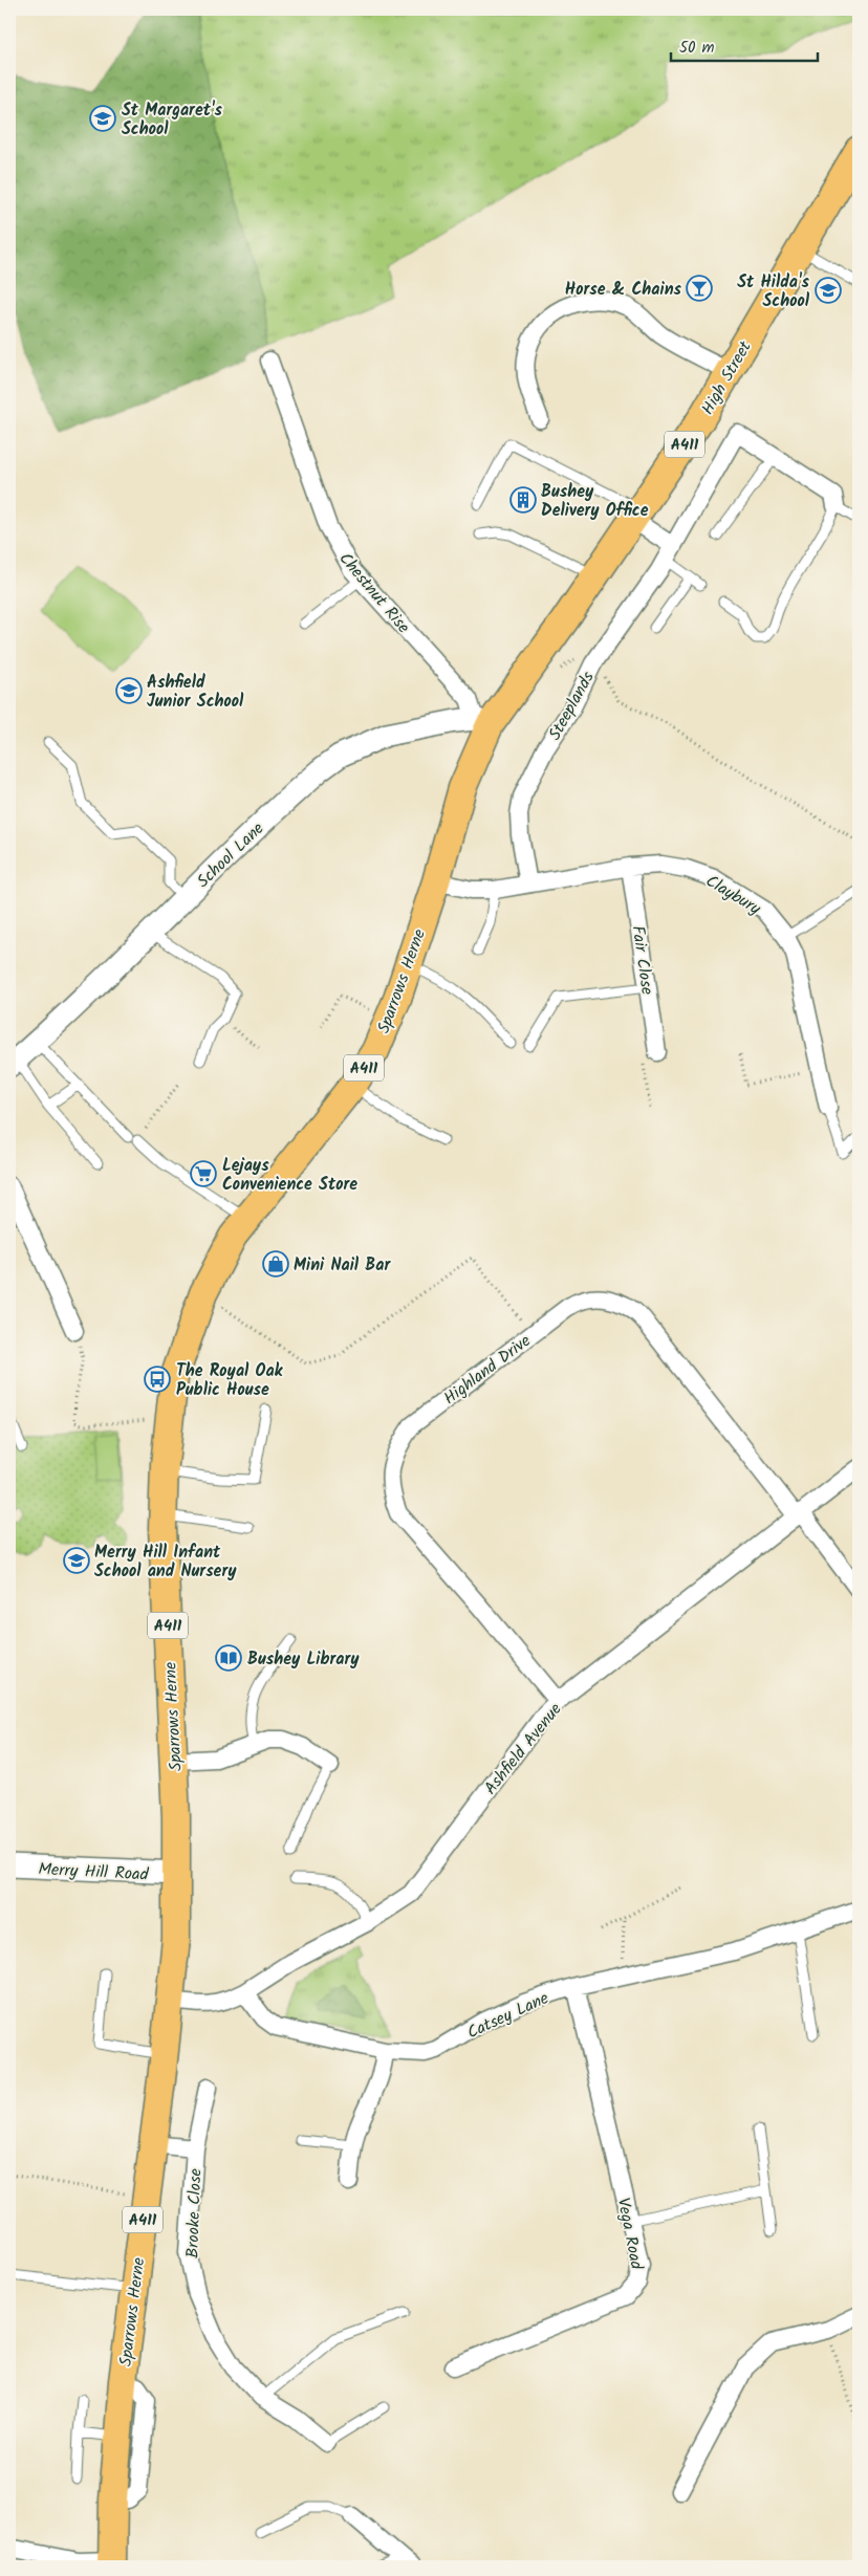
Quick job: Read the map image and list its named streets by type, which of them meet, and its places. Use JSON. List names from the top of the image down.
{
  "streets": {
    "main road": ["High Street", "A411", "Sparrows Herne"],
    "street": [
      "Chestnut Rise",
      "Steeplands",
      "School Lane",
      "Claybury",
      "Fair Close",
      "Highland Drive",
      "Ashfield Avenue",
      "Merry Hill Road",
      "Catsey Lane",
      "Brooke Close",
      "Vega Road"
    ]
  },
  "crossings": [
    ["High Street", "Chestnut Rise"],
    ["High Street", "School Lane"],
    ["High Street", "Sparrows Herne"],
    ["Chestnut Rise", "School Lane"],
    ["Chestnut Rise", "Sparrows Herne"],
    ["Steeplands", "Claybury"],
    ["School Lane", "Sparrows Herne"],
    ["Claybury", "Fair Close"],
    ["Claybury", "Sparrows Herne"],
    ["Sparrows Herne", "Merry Hill Road"],
    ["Sparrows Herne", "Brooke Close"],
    ["Highland Drive", "Ashfield Avenue"],
    ["Ashfield Avenue", "Catsey Lane"],
    ["Catsey Lane", "Vega Road"]
  ],
  "places": {
    "school or university": [
      "St Margaret's School",
      "St Hilda's School",
      "Ashfield Junior School",
      "Merry Hill Infant School and Nursery"
    ],
    "bar": ["Horse & Chains"],
    "building": ["Bushey Delivery Office"],
    "supermarket": ["Lejays Convenience Store"],
    "shop": ["Mini Nail Bar"],
    "bus stop": ["The Royal Oak Public House"],
    "library": ["Bushey Library"]
  },
  "scale_bar": "50 m"
}
